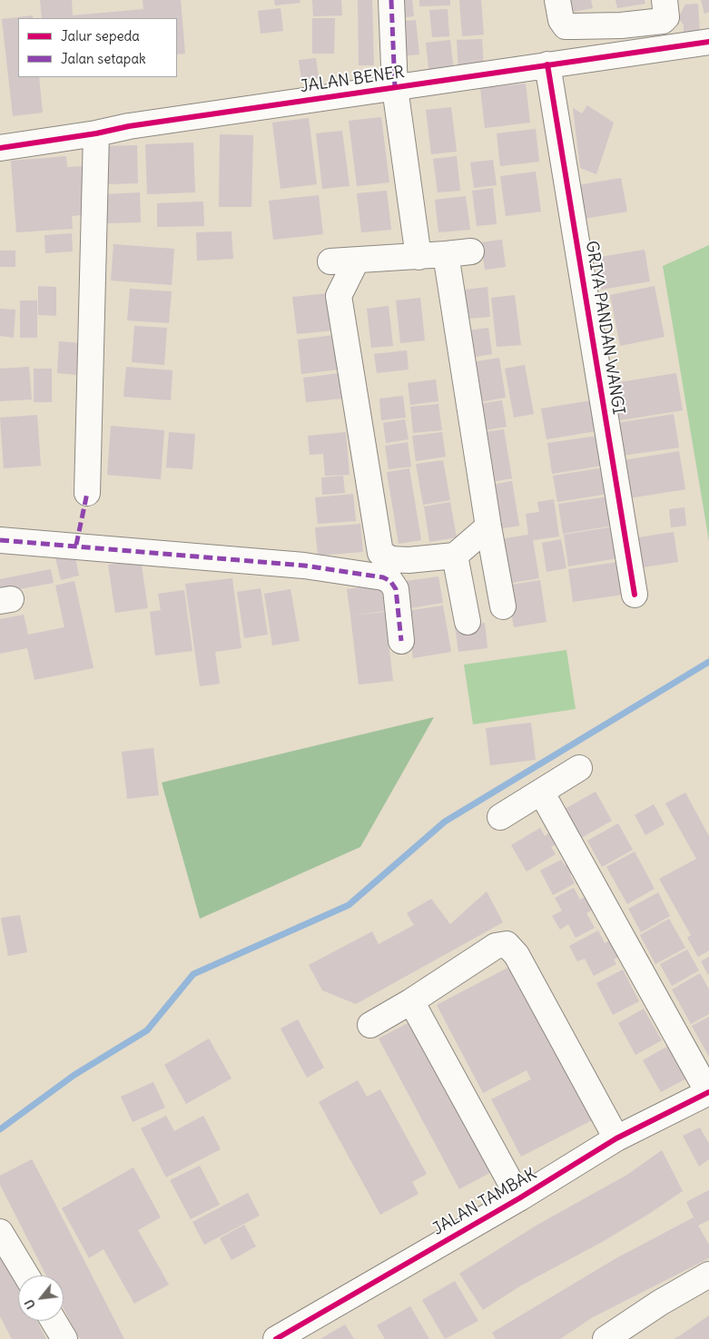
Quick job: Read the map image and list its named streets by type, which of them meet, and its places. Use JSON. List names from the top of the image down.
{
  "streets": {
    "street": ["JALAN BENER", "GRIYA PANDAN WANGI", "JALAN TAMBAK"]
  },
  "crossings": [
    ["JALAN BENER", "GRIYA PANDAN WANGI"]
  ],
  "legend": ["Jalur sepeda", "Jalan setapak"],
  "north": "bottom left"
}
